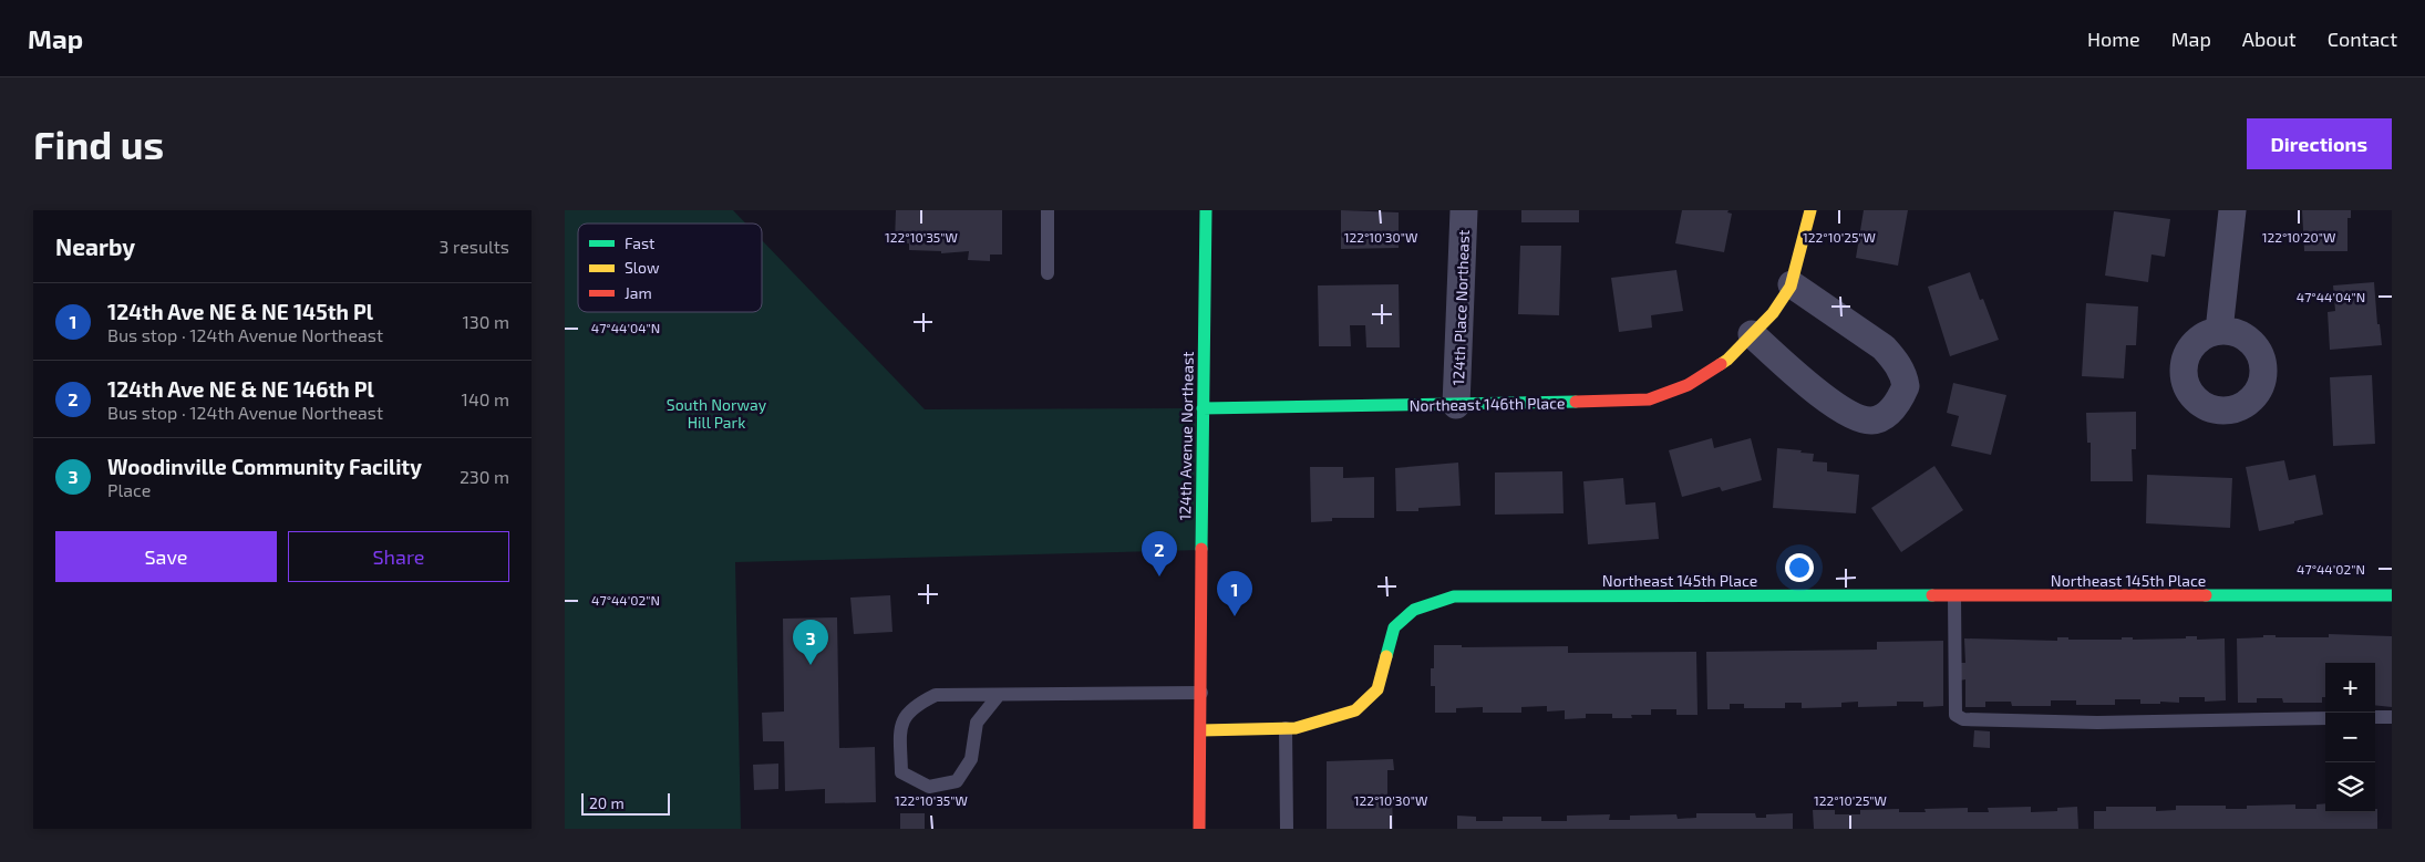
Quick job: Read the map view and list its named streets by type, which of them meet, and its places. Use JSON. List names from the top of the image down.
{
  "streets": {
    "street": [
      "124th Place Northeast",
      "Northeast 146th Place",
      "124th Avenue Northeast",
      "Northeast 145th Place"
    ]
  },
  "crossings": [
    ["124th Place Northeast", "Northeast 146th Place"],
    ["Northeast 146th Place", "124th Avenue Northeast"],
    ["124th Avenue Northeast", "Northeast 145th Place"]
  ],
  "parks": ["South Norway Hill Park"],
  "legend": ["Fast", "Slow", "Jam"],
  "scale_bar": "20 m",
  "page": {
    "header": "Map",
    "nav": [
      "Home",
      "Map",
      "About",
      "Contact"
    ],
    "buttons": [
      "Directions",
      ["Save", "Share"]
    ],
    "title": "Find us",
    "heading": ["Nearby", "3 results"],
    "list": [
      {
        "mark": "1",
        "name": "124th Ave NE & NE 145th Pl",
        "note": "Bus stop · 124th Avenue Northeast",
        "value": "130 m"
      },
      {
        "mark": "2",
        "name": "124th Ave NE & NE 146th Pl",
        "note": "Bus stop · 124th Avenue Northeast",
        "value": "140 m"
      },
      {
        "mark": "3",
        "name": "Woodinville Community Facility",
        "note": "Place",
        "value": "230 m"
      }
    ],
    "pins": ["2", "1", "3"],
    "map_buttons": ["+", "−"],
    "scale": "20 m"
  },
  "coordinates": [
    "122°10'35\"W",
    "122°10'30\"W",
    "122°10'25\"W",
    "122°10'20\"W",
    "47°44'04\"N",
    "47°44'02\"N"
  ]
}
